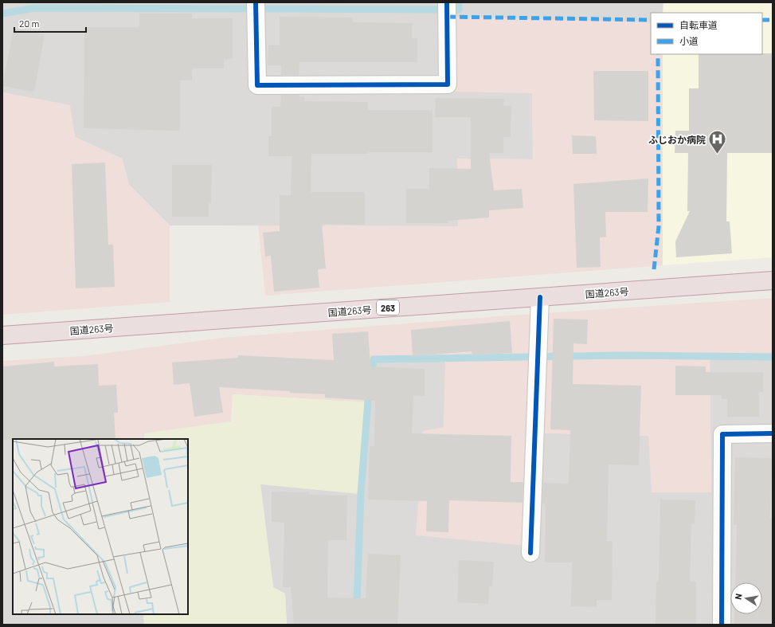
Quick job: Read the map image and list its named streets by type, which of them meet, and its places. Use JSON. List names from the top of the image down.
{
  "streets": {
    "highway": ["国道263号", "263"]
  },
  "places": {
    "hospital": ["ふじおか病院"]
  },
  "legend": ["自転車道", "小道"],
  "scale_bar": "20 m",
  "north": "left"
}
